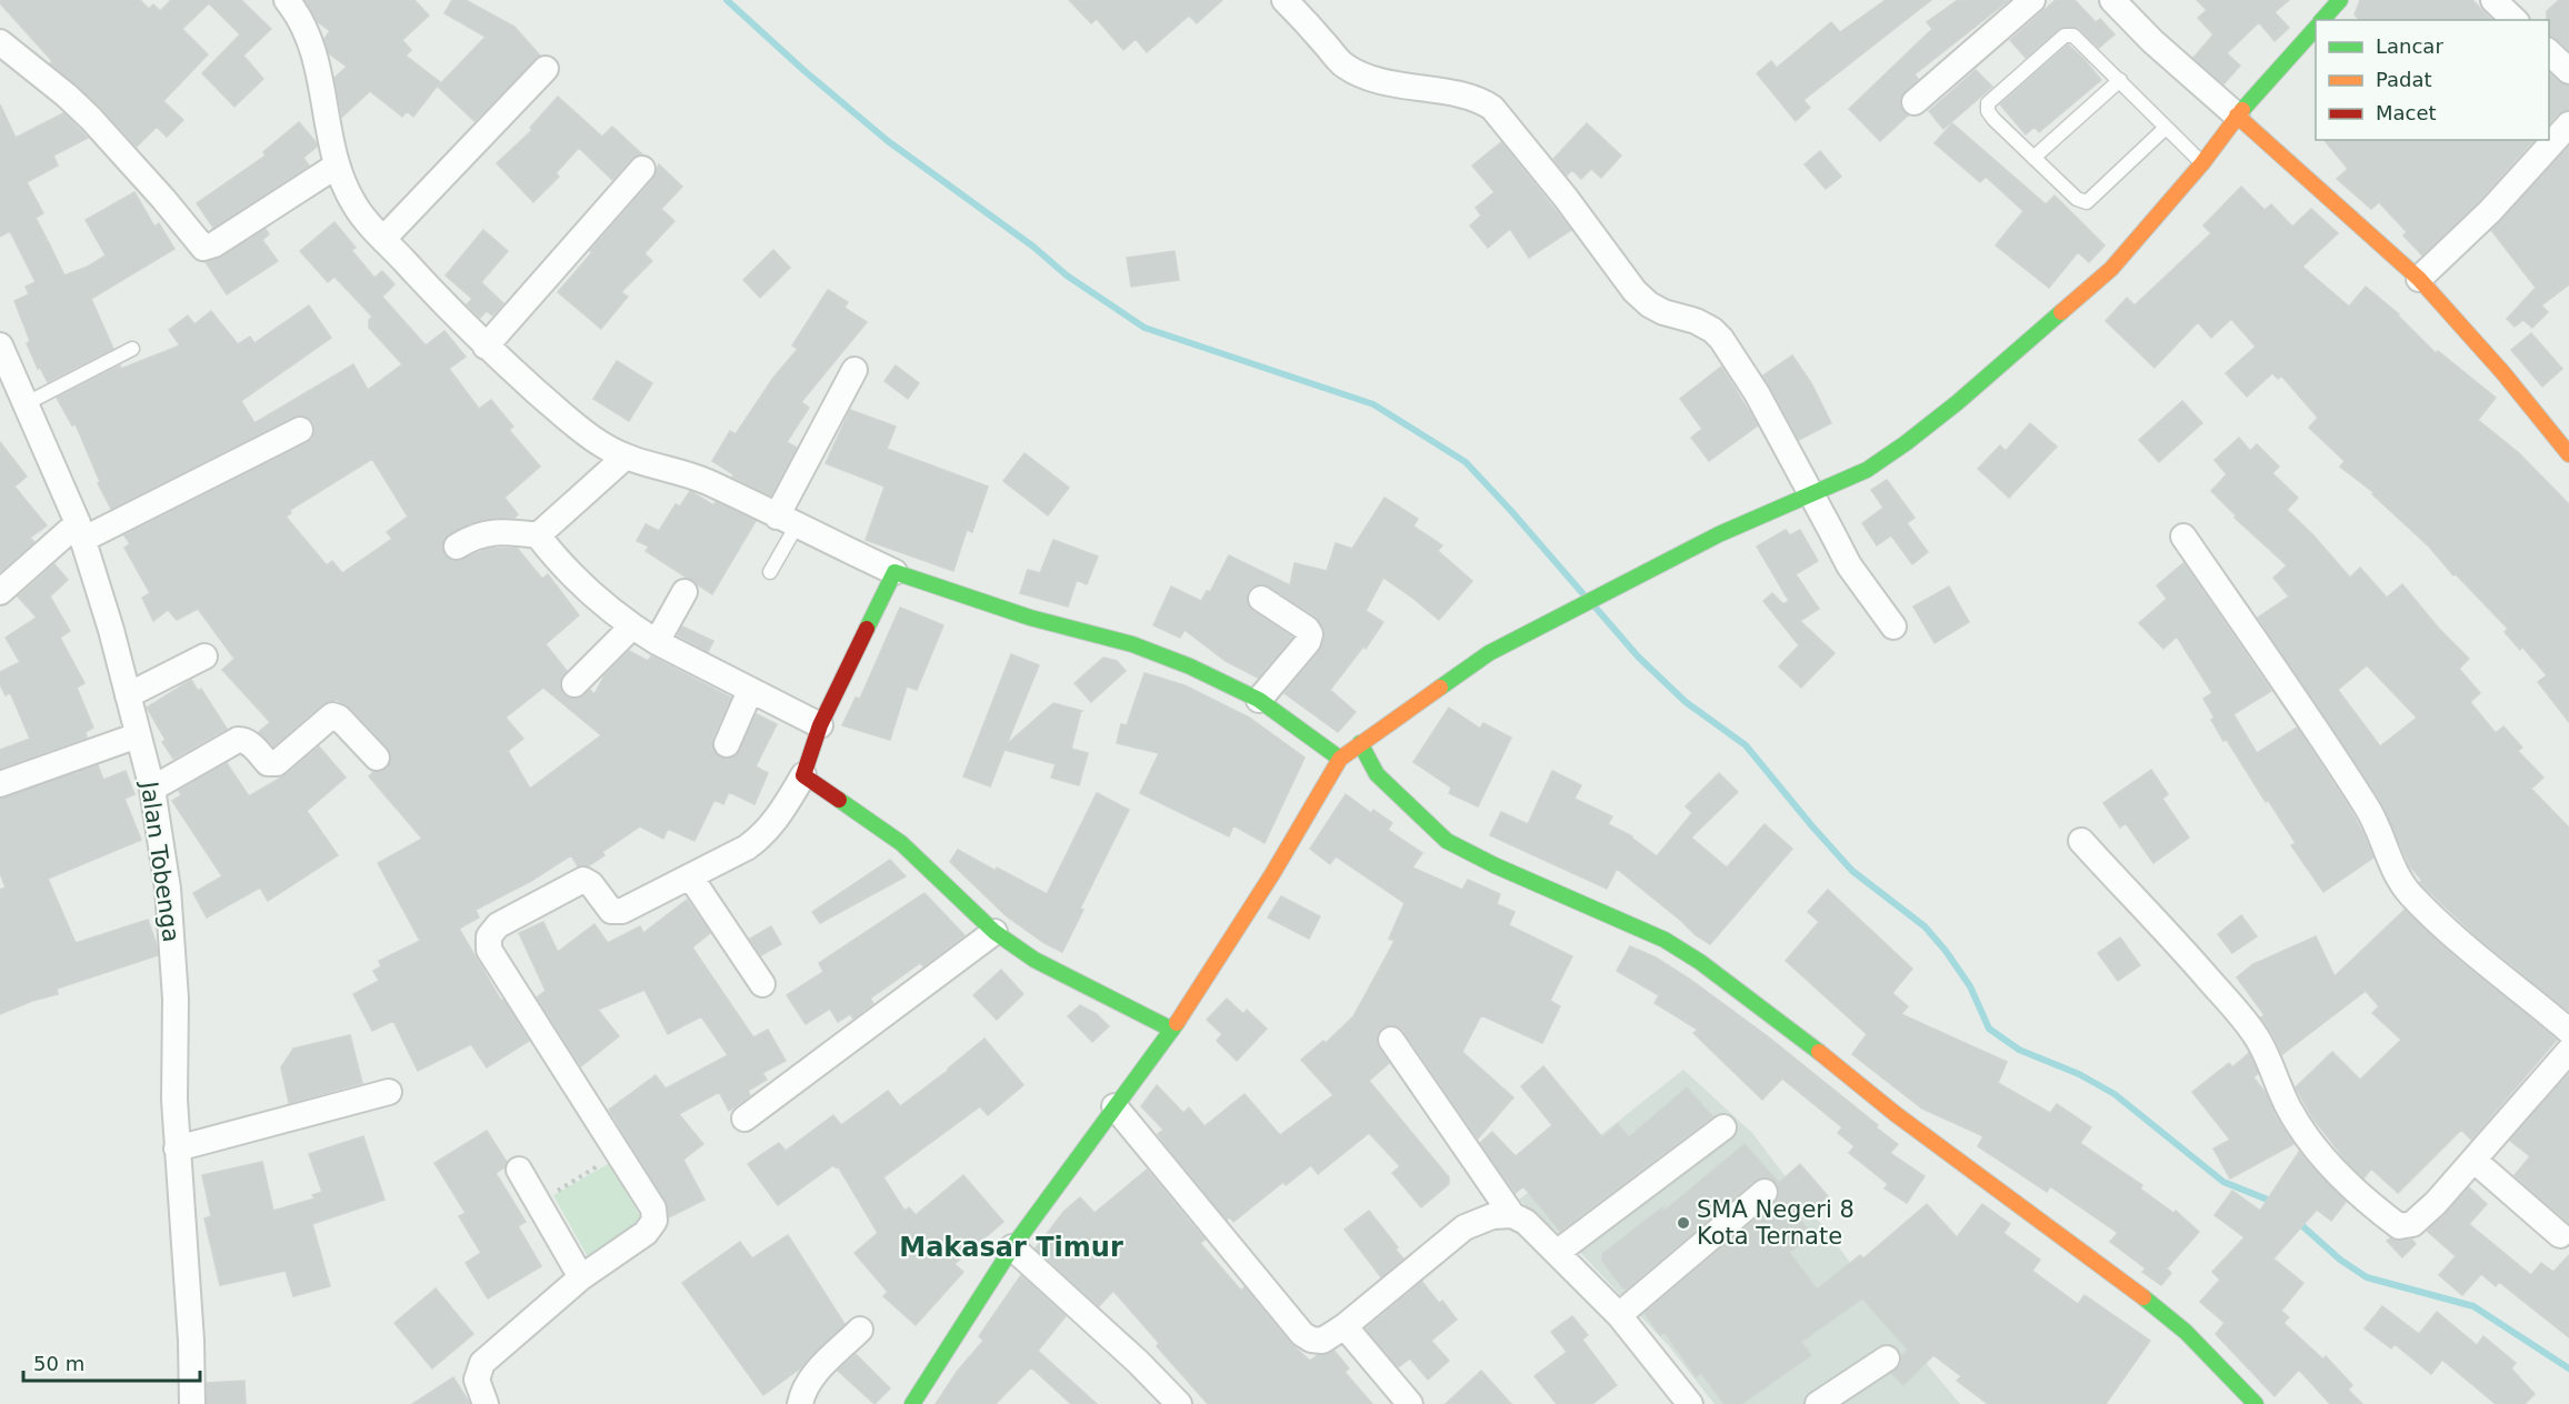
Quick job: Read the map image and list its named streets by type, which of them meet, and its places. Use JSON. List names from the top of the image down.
{
  "streets": {
    "street": ["Jalan Tobenga"]
  },
  "districts": ["Makasar Timur"],
  "places": ["SMA Negeri 8 Kota Ternate"],
  "legend": ["Lancar", "Padat", "Macet"],
  "scale_bar": "50 m"
}
